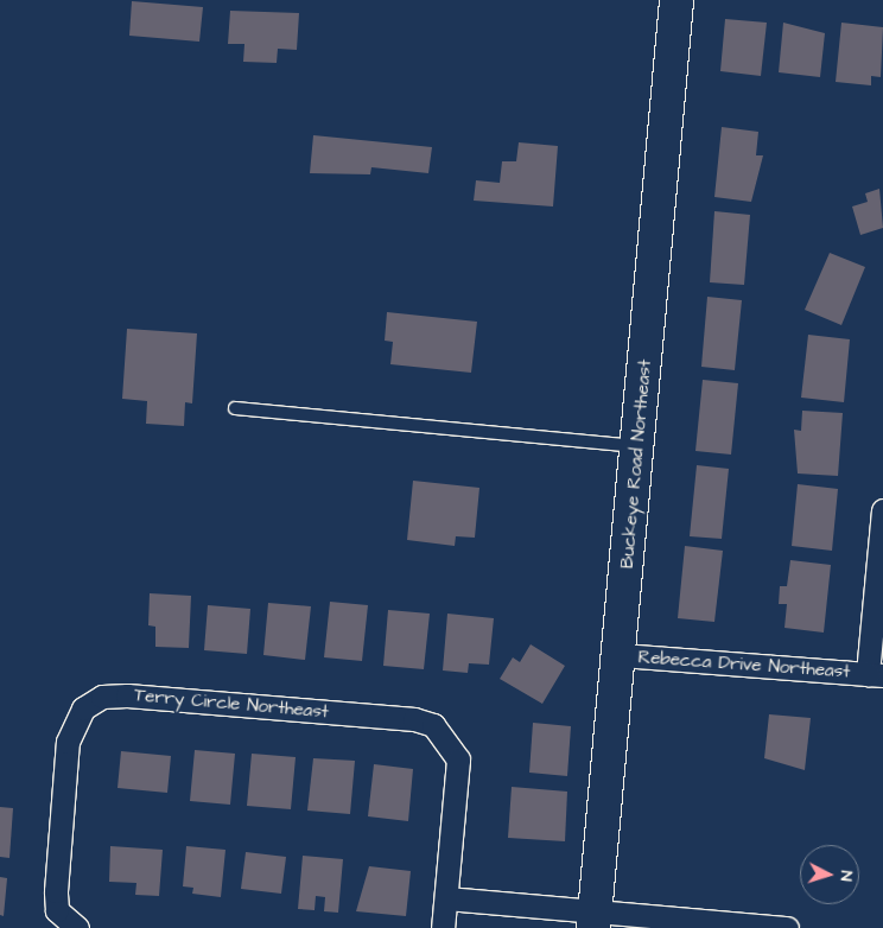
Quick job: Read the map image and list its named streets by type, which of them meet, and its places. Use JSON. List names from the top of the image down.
{
  "streets": {
    "street": ["Buckeye Road Northeast", "Rebecca Drive Northeast", "Terry Circle Northeast"]
  },
  "crossings": [
    ["Buckeye Road Northeast", "Rebecca Drive Northeast"]
  ],
  "north": "right"
}
